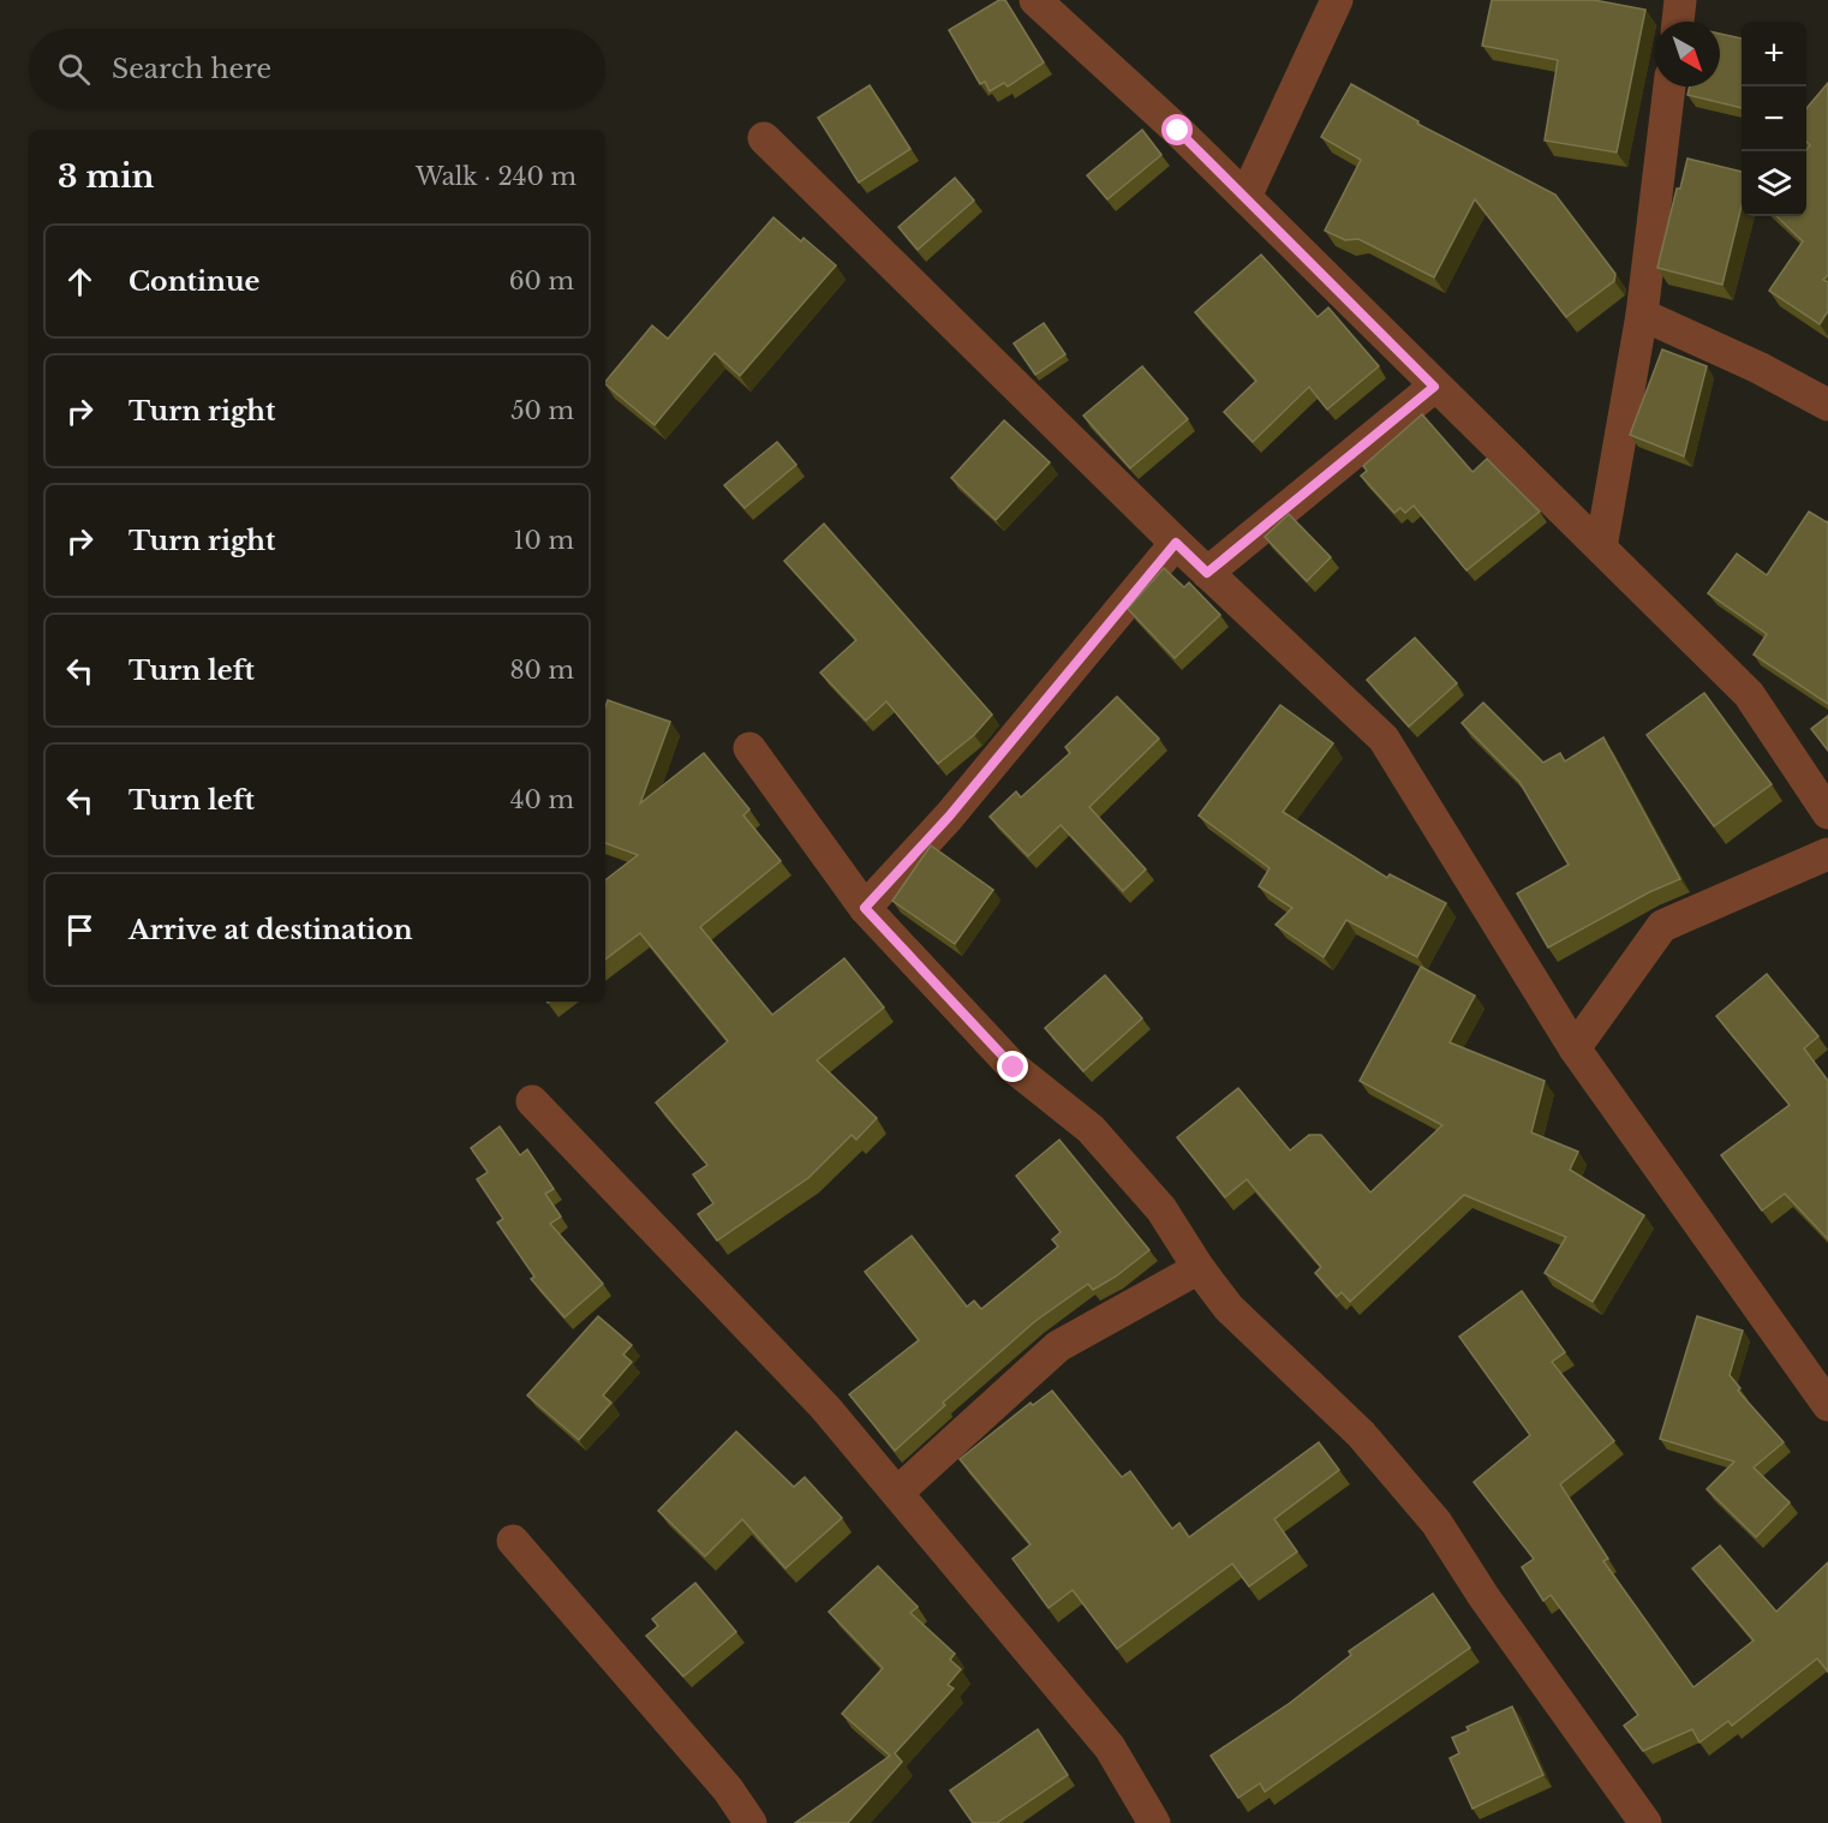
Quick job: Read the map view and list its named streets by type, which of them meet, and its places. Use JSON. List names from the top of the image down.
{
  "north": "bottom right",
  "page": {
    "map_buttons": ["+", "−"],
    "search": "Search here",
    "heading": ["3 min", "Walk · 240 m"],
    "list": [
      ["Continue", "60 m"],
      ["Turn right", "50 m"],
      ["Turn right", "10 m"],
      ["Turn left", "80 m"],
      ["Turn left", "40 m"],
      "Arrive at destination"
    ]
  }
}
